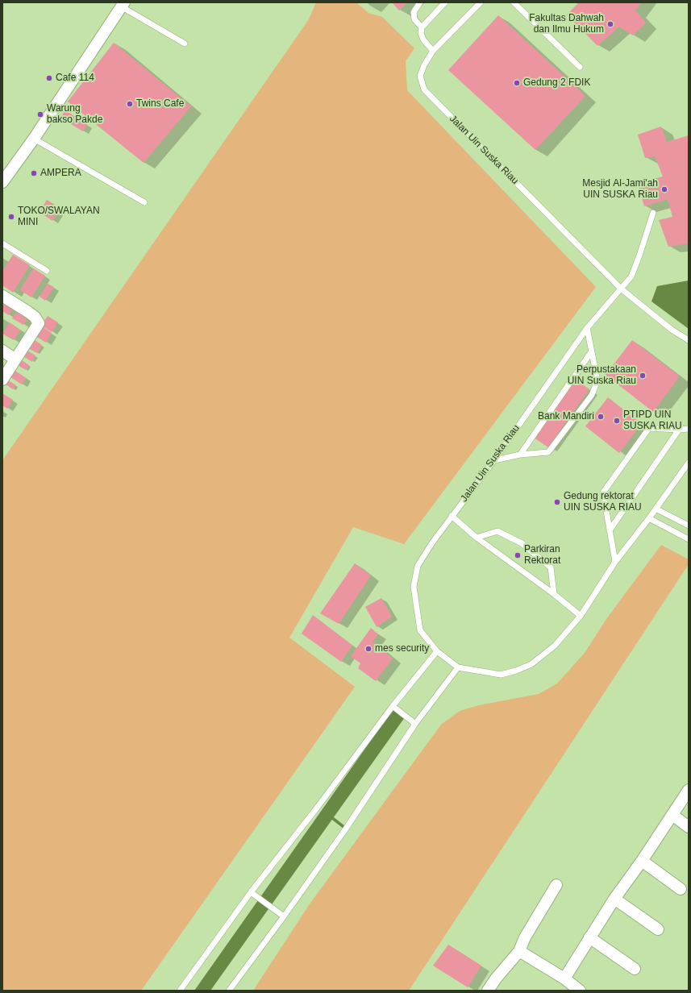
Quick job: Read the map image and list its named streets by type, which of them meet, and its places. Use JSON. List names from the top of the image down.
{
  "streets": {
    "lane": ["Jalan Uin Suska Riau"]
  },
  "places": [
    "Fakultas Dahwah dan Ilmu Hukum",
    "Cafe 114",
    "Gedung 2 FDIK",
    "Twins Cafe",
    "Warung bakso Pakde",
    "AMPERA",
    "Mesjid Al-Jami'ah UIN SUSKA Riau",
    "TOKO/SWALAYAN MINI",
    "Perpustakaan UIN Suska Riau",
    "Bank Mandiri",
    "PTIPD UIN SUSKA RIAU",
    "Gedung rektorat UIN SUSKA RIAU",
    "Parkiran Rektorat",
    "mes security"
  ]
}
